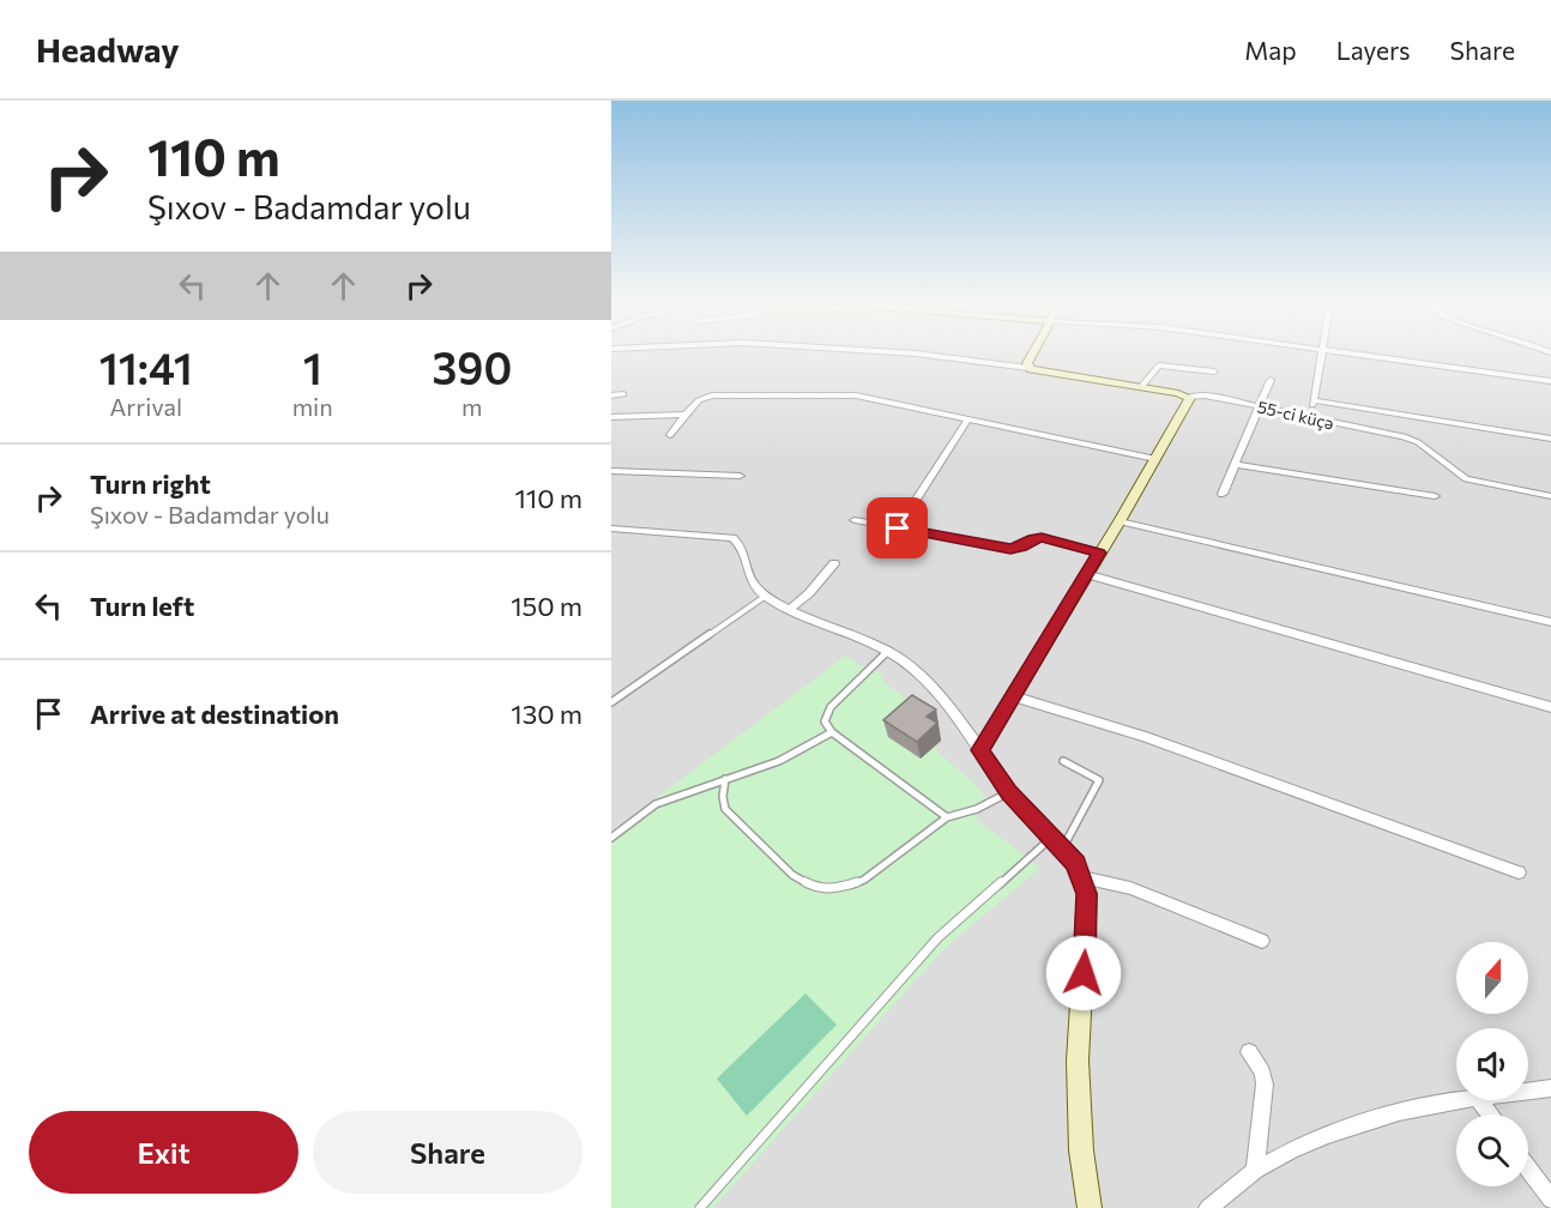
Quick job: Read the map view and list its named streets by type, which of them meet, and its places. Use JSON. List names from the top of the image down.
{
  "streets": {
    "street": ["55-ci küçə"]
  },
  "north": "top",
  "page": {
    "header": "Headway",
    "nav": ["Map", "Layers", "Share"],
    "turn": ["110 m", "Şıxov - Badamdar yolu"],
    "eta": [
      "11:41",
      "Arrival",
      "1",
      "min",
      "390",
      "m"
    ],
    "list": [
      {
        "name": "Turn right",
        "note": "Şıxov - Badamdar yolu",
        "value": "110 m"
      },
      {
        "name": "Turn left",
        "value": "150 m"
      },
      {
        "name": "Arrive at destination",
        "value": "130 m"
      }
    ],
    "buttons": ["Exit", "Share"]
  }
}
